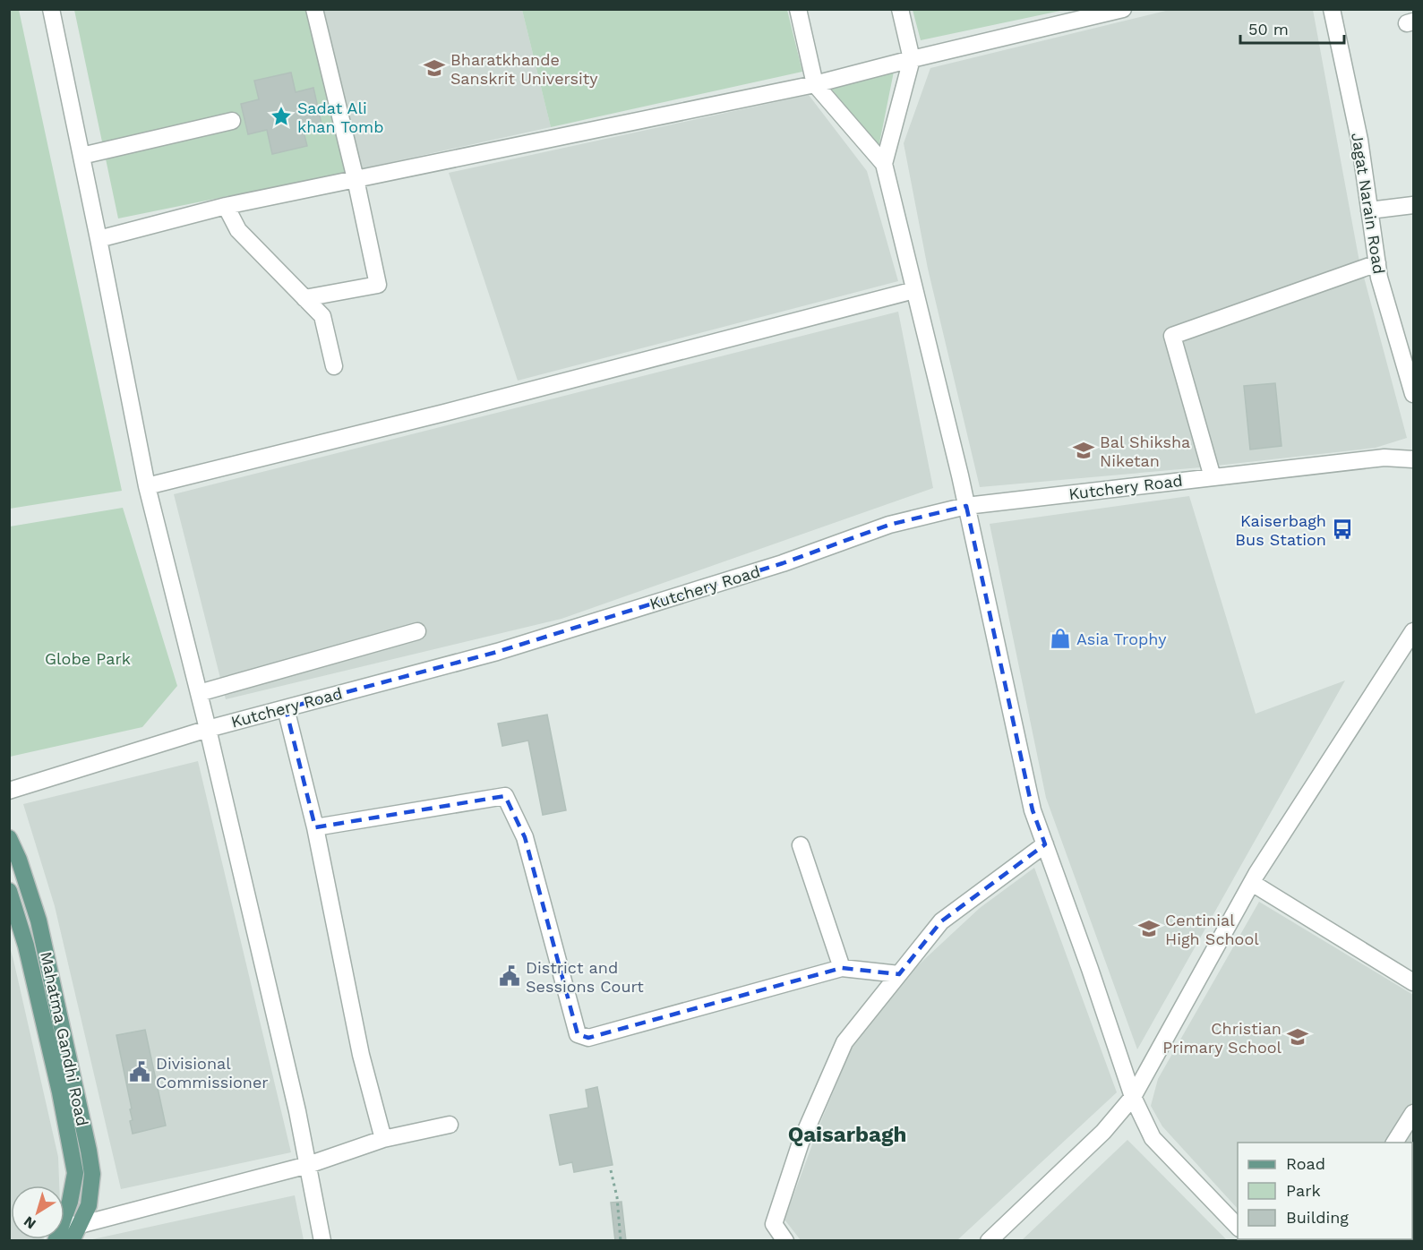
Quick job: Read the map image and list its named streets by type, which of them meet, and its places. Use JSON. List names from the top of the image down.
{
  "streets": {
    "main road": ["Mahatma Gandhi Road"],
    "street": ["Jagat Narain Road", "Kutchery Road"]
  },
  "districts": ["Qaisarbagh"],
  "parks": ["Globe Park"],
  "places": {
    "school or university": [
      "Bharatkhande Sanskrit University",
      "Bal Shiksha Niketan",
      "Centinial High School",
      "Christian Primary School"
    ],
    "place": ["Sadat Ali khan Tomb"],
    "bus stop": ["Kaiserbagh Bus Station"],
    "shop": ["Asia Trophy"],
    "public building": ["District and Sessions Court", "Divisional Commissioner"]
  },
  "legend": ["Road", "Park", "Building"],
  "scale_bar": "50 m",
  "north": "bottom left"
}
